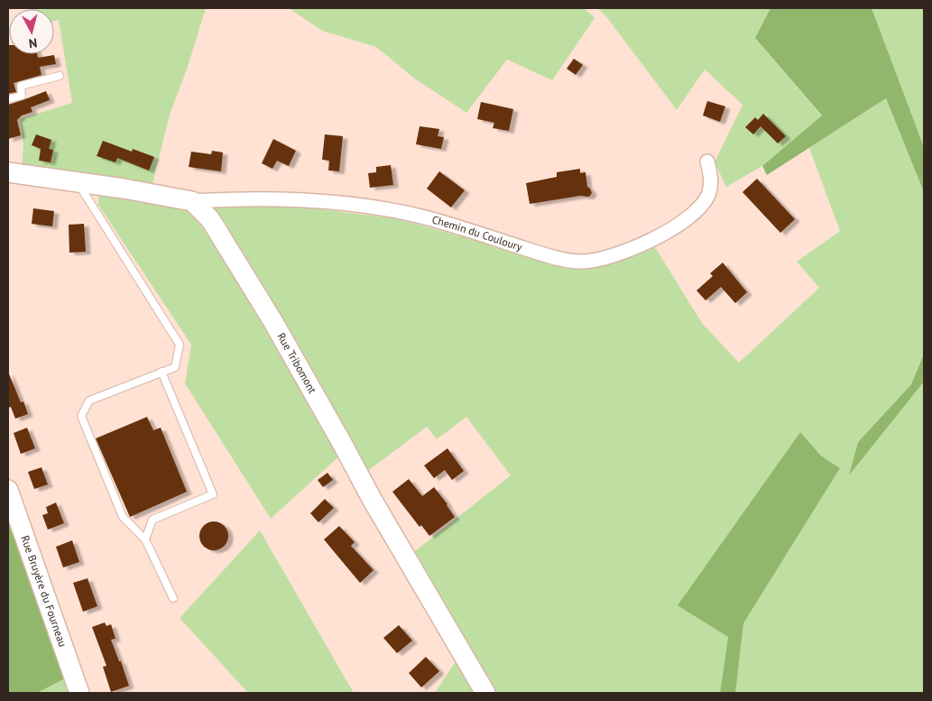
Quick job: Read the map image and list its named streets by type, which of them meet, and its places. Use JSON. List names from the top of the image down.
{
  "streets": {
    "street": ["Chemin du Couloury", "Rue Tribomont", "Rue Bruyère du Fourneau"]
  },
  "crossings": [
    ["Chemin du Couloury", "Rue Tribomont"]
  ],
  "north": "bottom"
}
